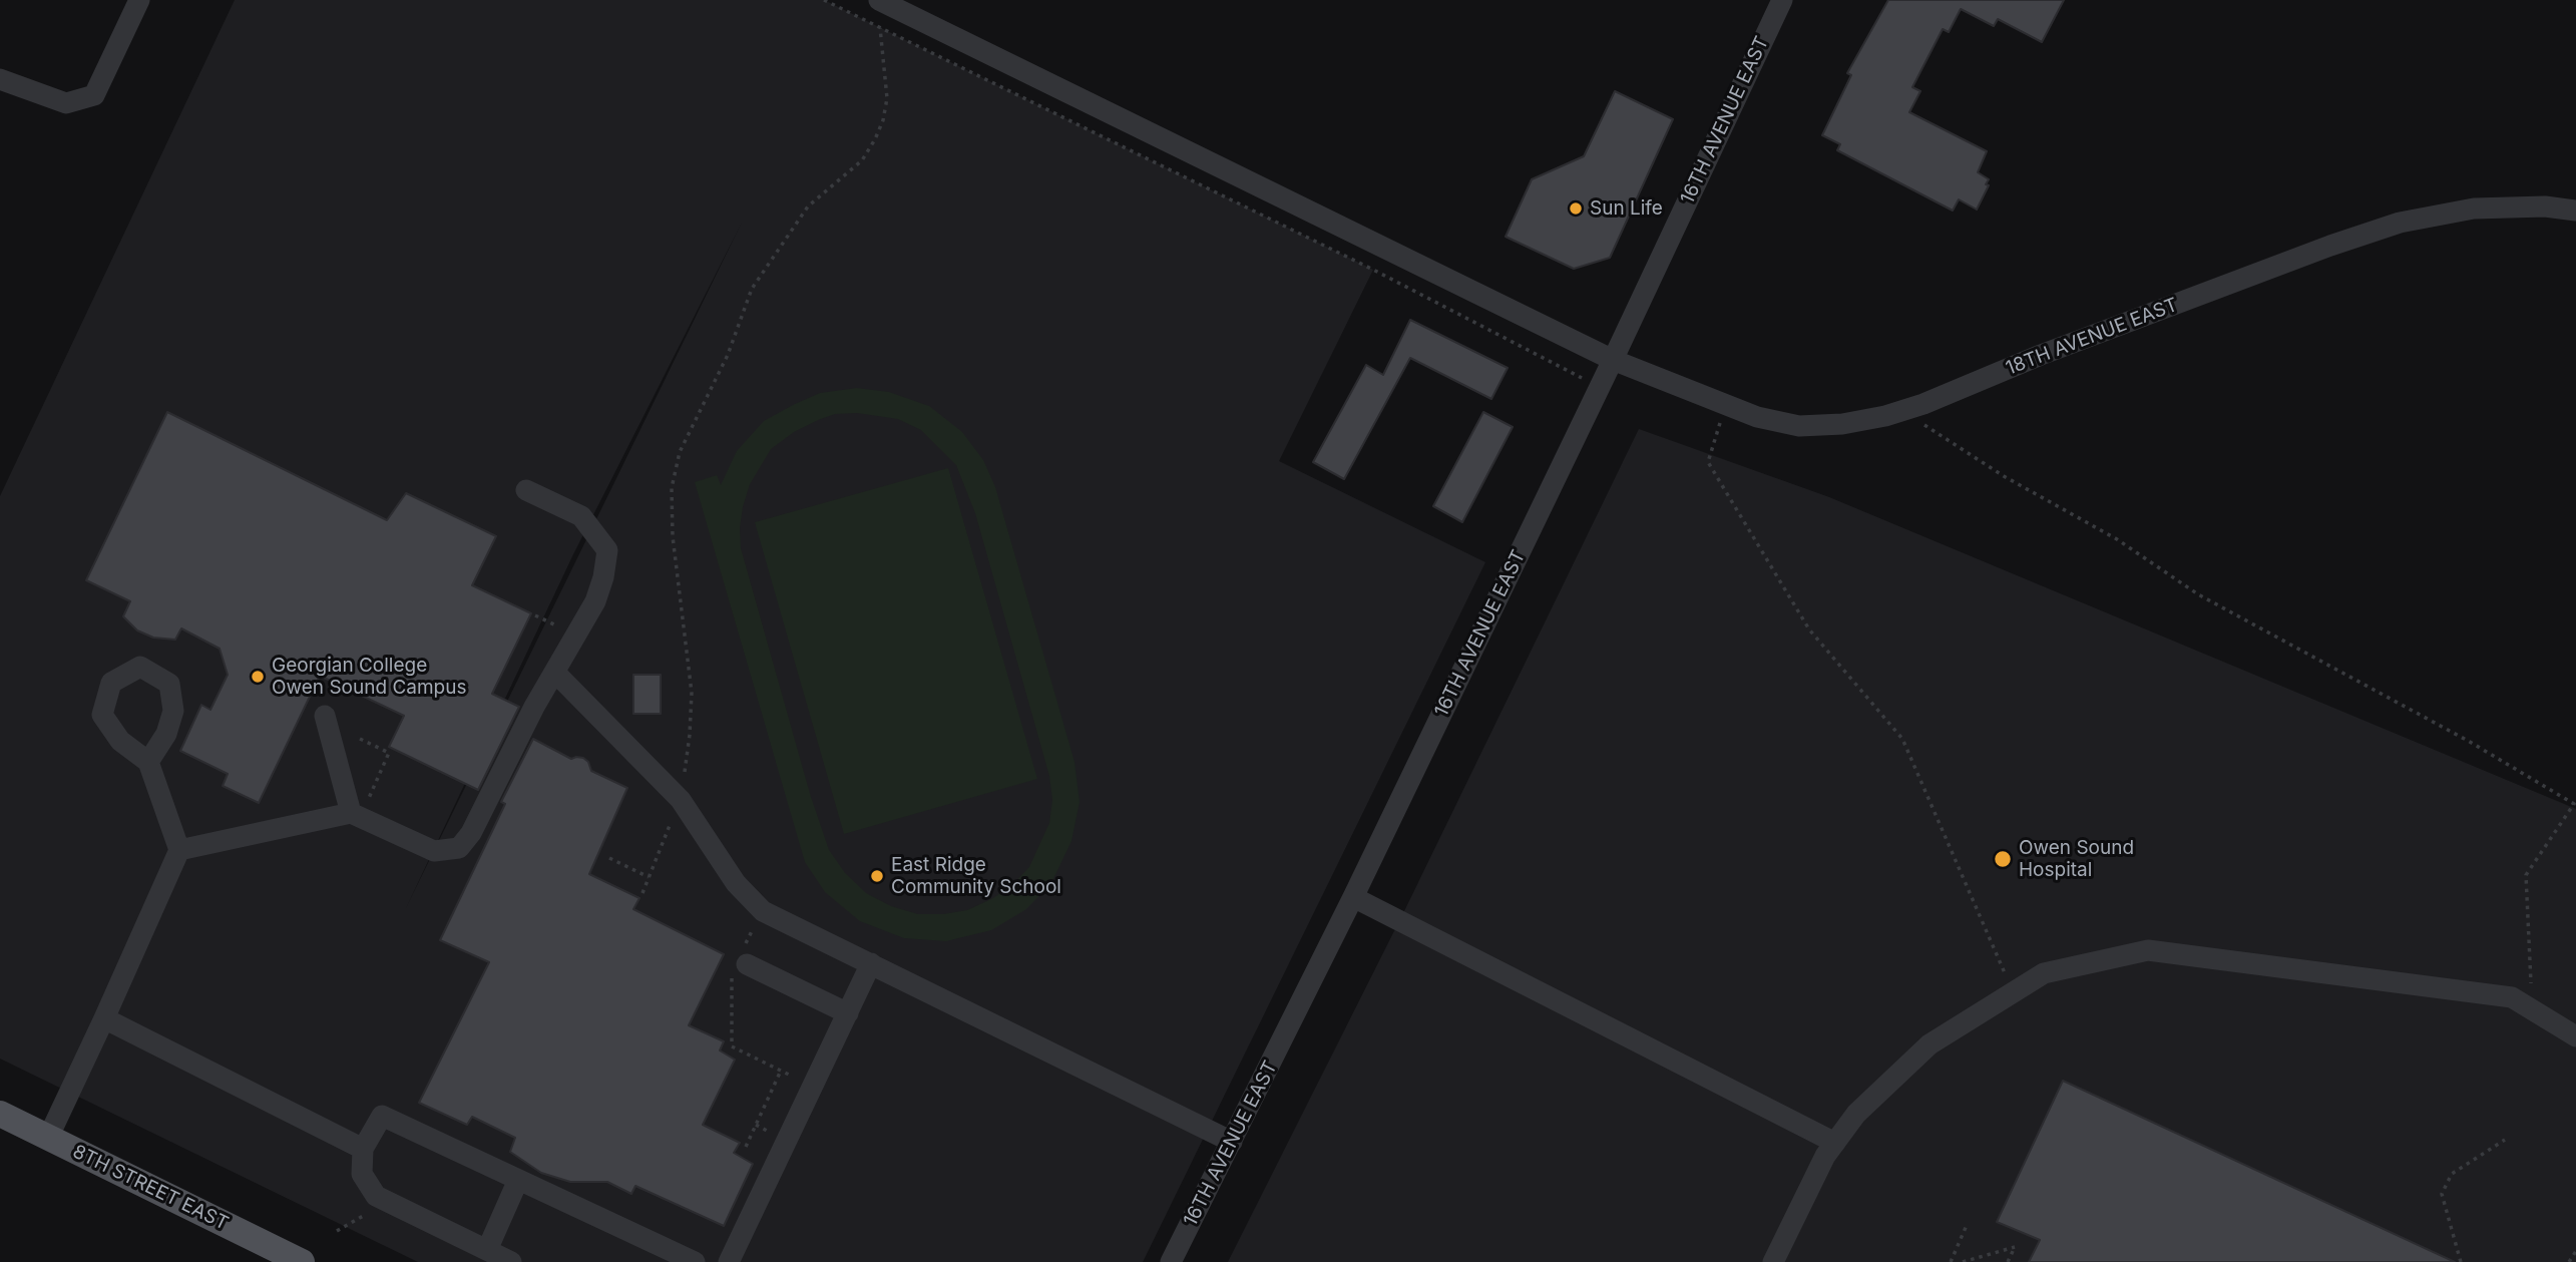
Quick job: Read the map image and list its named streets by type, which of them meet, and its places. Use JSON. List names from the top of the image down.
{
  "streets": {
    "main road": ["8TH STREET EAST"],
    "street": ["16TH AVENUE EAST", "18TH AVENUE EAST"]
  },
  "crossings": [
    ["16TH AVENUE EAST", "18TH AVENUE EAST"]
  ],
  "places": [
    "Sun Life",
    "Georgian College Owen Sound Campus",
    "Owen Sound Hospital",
    "East Ridge Community School"
  ]
}
